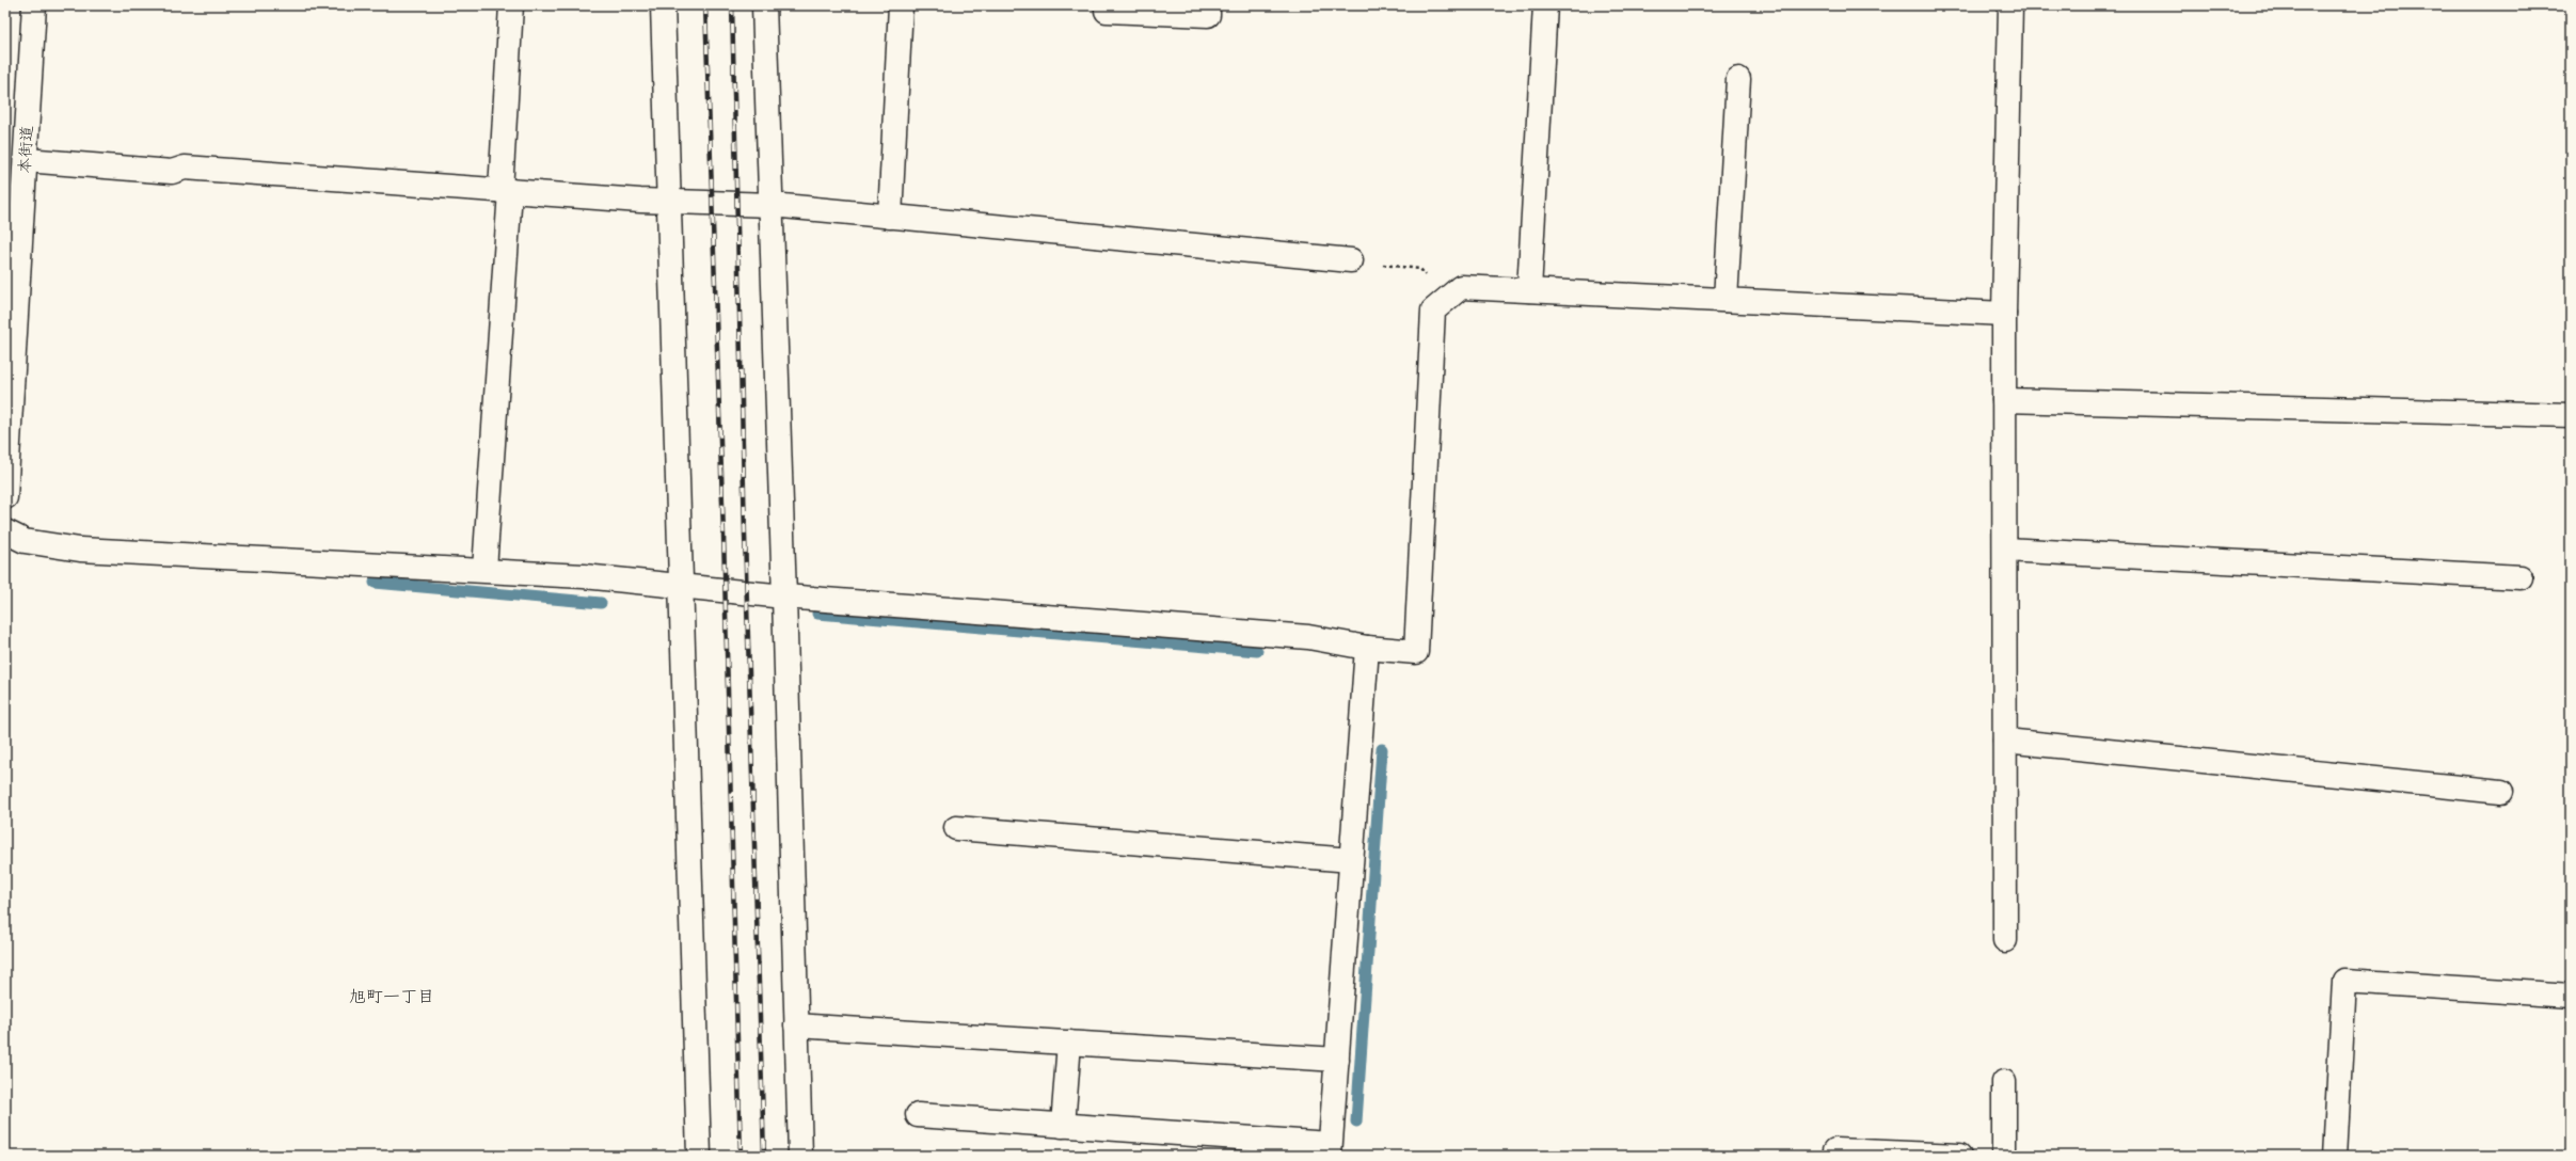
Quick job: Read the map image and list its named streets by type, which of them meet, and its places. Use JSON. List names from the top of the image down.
{
  "streets": {
    "street": ["本街道"]
  },
  "districts": ["旭町一丁目"]
}
